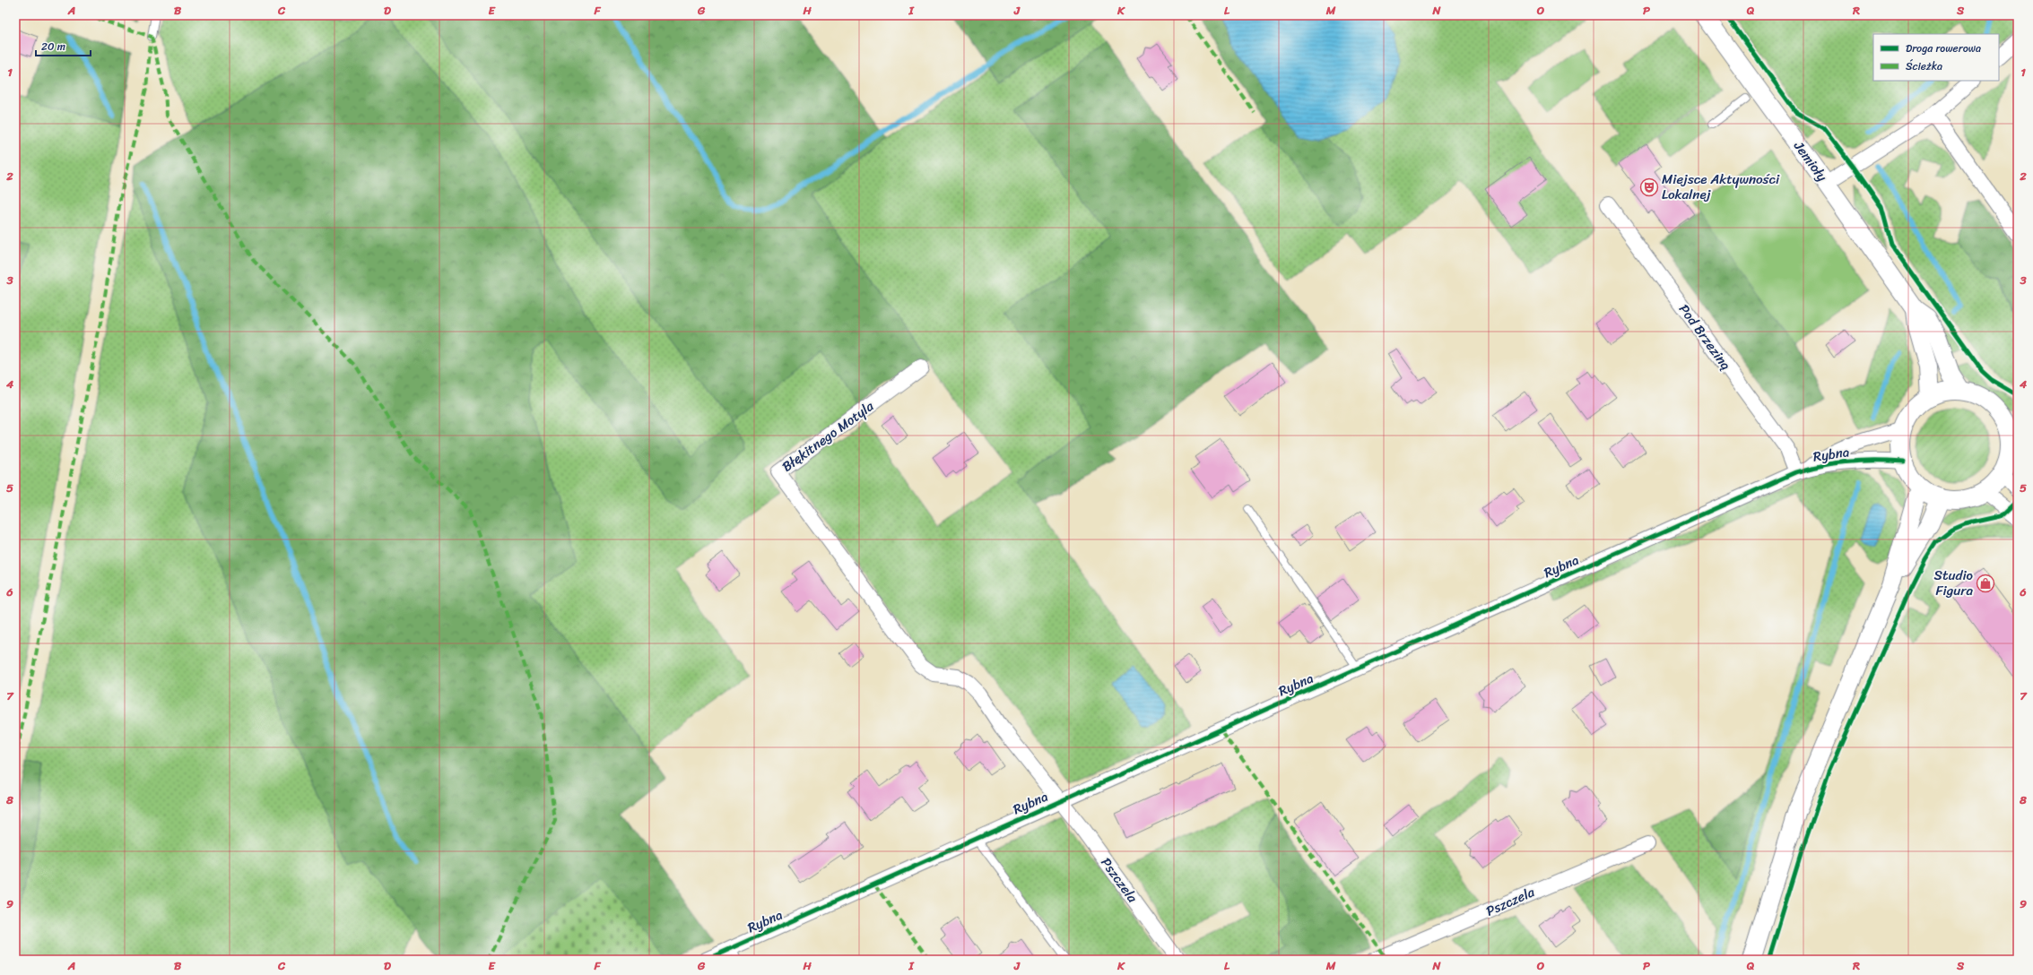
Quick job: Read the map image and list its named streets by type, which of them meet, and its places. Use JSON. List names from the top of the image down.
{
  "streets": {
    "street": [
      "Jemioły",
      "Pod Brzeziną",
      "Błękitnego Motyla",
      "Rybna",
      "Pszczela"
    ]
  },
  "crossings": [
    ["Jemioły", "Rybna"],
    ["Pod Brzeziną", "Rybna"],
    ["Błękitnego Motyla", "Pszczela"],
    ["Rybna", "Pszczela"]
  ],
  "places": {
    "theatre": ["Miejsce Aktywności Lokalnej"],
    "shop": ["Studio Figura"]
  },
  "legend": ["Droga rowerowa", "Ścieżka"],
  "scale_bar": "20 m",
  "grid": {
    "columns": [
      "A",
      "B",
      "C",
      "D",
      "E",
      "F",
      "G",
      "H",
      "I",
      "J",
      "K",
      "L",
      "M",
      "N",
      "O",
      "P",
      "Q",
      "R",
      "S"
    ],
    "rows": [
      "1",
      "2",
      "3",
      "4",
      "5",
      "6",
      "7",
      "8",
      "9"
    ]
  }
}
